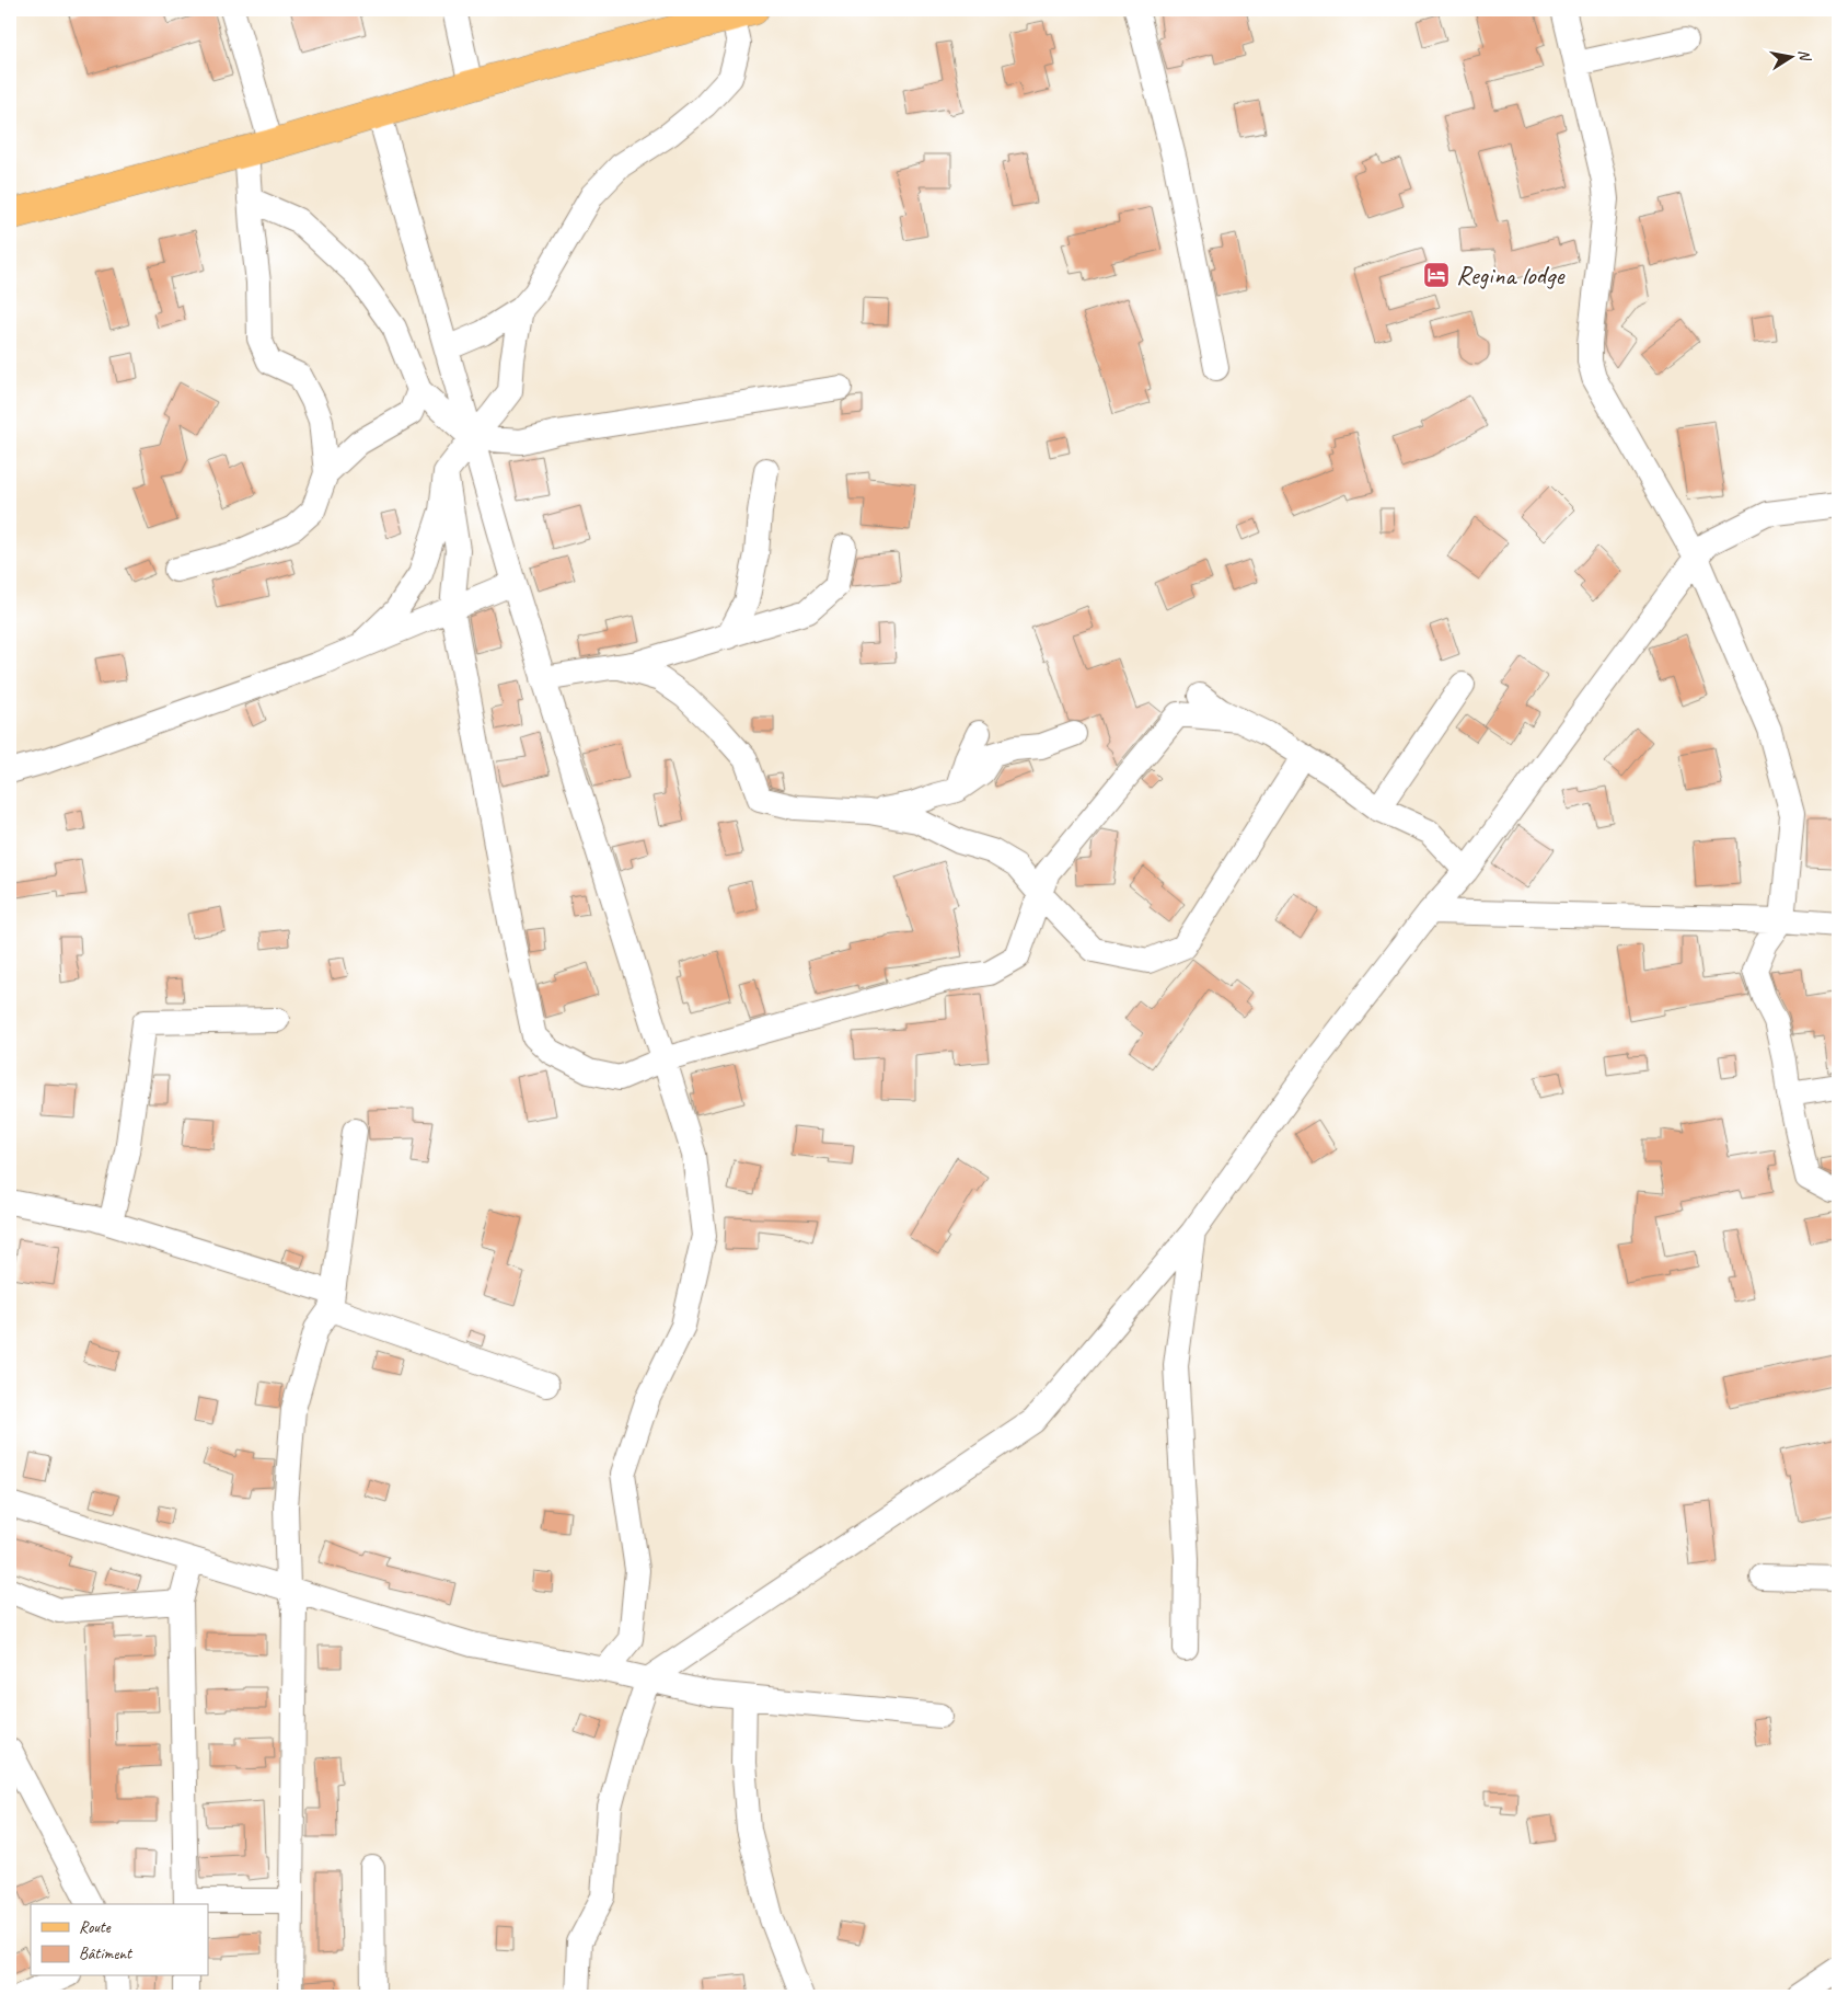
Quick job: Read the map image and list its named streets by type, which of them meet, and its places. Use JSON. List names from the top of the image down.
{
  "places": {
    "hotel": ["Regina lodge"]
  },
  "legend": ["Route", "Bâtiment"],
  "north": "right"
}
